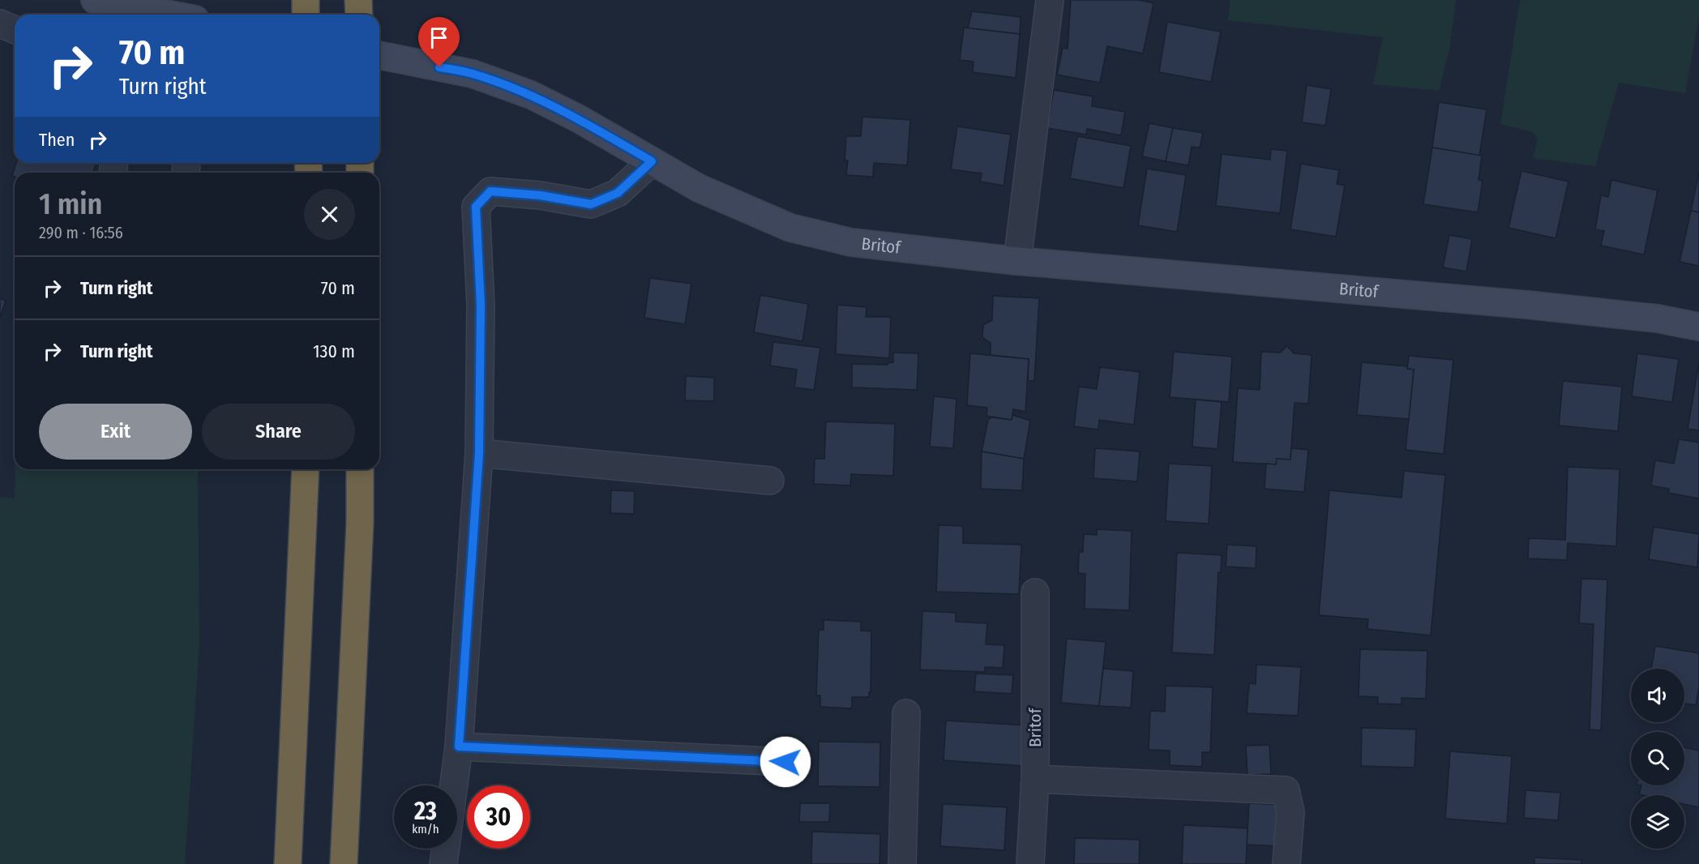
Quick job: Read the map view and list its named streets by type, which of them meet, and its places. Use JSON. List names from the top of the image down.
{
  "streets": {
    "street": ["Britof"]
  },
  "page": {
    "turn": ["70 m", "Turn right"],
    "then": "Then",
    "heading": ["1 min", "290 m · 16:56"],
    "list": [
      {
        "name": "Turn right",
        "value": "70 m"
      },
      {
        "name": "Turn right",
        "value": "130 m"
      }
    ],
    "buttons": ["Exit", "Share"],
    "speed": "23 km/h",
    "limit": "30"
  }
}
